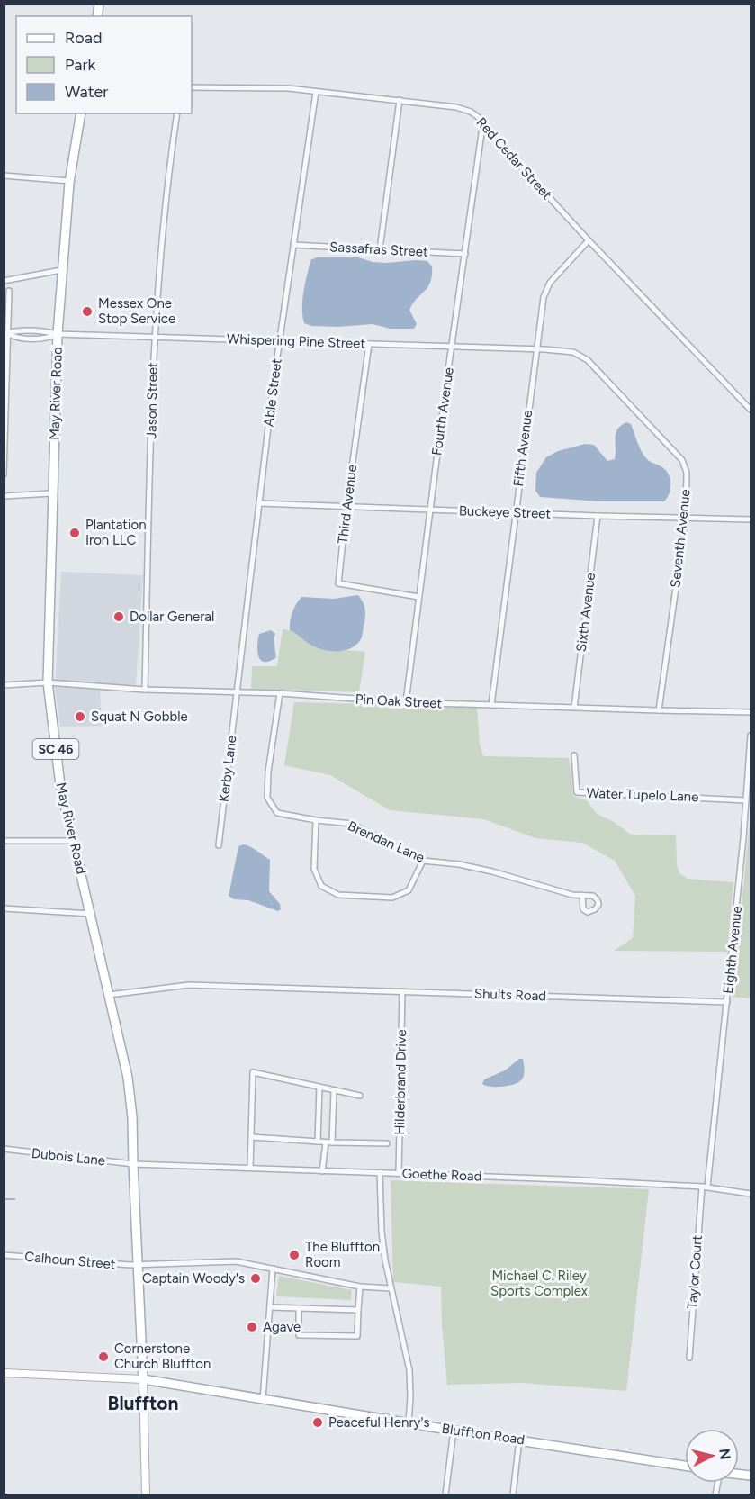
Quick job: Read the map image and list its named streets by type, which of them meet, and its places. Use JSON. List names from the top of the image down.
{
  "streets": {
    "main road": ["May River Road", "SC 46", "Bluffton Road"],
    "street": [
      "Red Cedar Street",
      "Sassafras Street",
      "Whispering Pine Street",
      "Able Street",
      "Jason Street",
      "Fourth Avenue",
      "Fifth Avenue",
      "Third Avenue",
      "Buckeye Street",
      "Seventh Avenue",
      "Sixth Avenue",
      "Pin Oak Street",
      "Kerby Lane",
      "Water Tupelo Lane",
      "Brendan Lane",
      "Eighth Avenue",
      "Shults Road",
      "Hilderbrand Drive",
      "Dubois Lane",
      "Goethe Road",
      "Calhoun Street",
      "Taylor Court"
    ]
  },
  "crossings": [
    ["Red Cedar Street", "Able Street"],
    ["Red Cedar Street", "Fourth Avenue"],
    ["Red Cedar Street", "Fifth Avenue"],
    ["Sassafras Street", "Able Street"],
    ["Sassafras Street", "Fourth Avenue"],
    ["Whispering Pine Street", "Able Street"],
    ["Whispering Pine Street", "May River Road"],
    ["Whispering Pine Street", "Jason Street"],
    ["Whispering Pine Street", "Fourth Avenue"],
    ["Whispering Pine Street", "Fifth Avenue"],
    ["Whispering Pine Street", "Third Avenue"],
    ["Whispering Pine Street", "Seventh Avenue"],
    ["Able Street", "Buckeye Street"],
    ["Able Street", "Pin Oak Street"],
    ["Able Street", "Kerby Lane"],
    ["May River Road", "Pin Oak Street"],
    ["May River Road", "Shults Road"],
    ["May River Road", "Dubois Lane"],
    ["May River Road", "Goethe Road"],
    ["May River Road", "Calhoun Street"],
    ["May River Road", "Bluffton Road"],
    ["Jason Street", "Pin Oak Street"],
    ["Fourth Avenue", "Third Avenue"],
    ["Fourth Avenue", "Buckeye Street"],
    ["Fourth Avenue", "Pin Oak Street"],
    ["Fifth Avenue", "Buckeye Street"],
    ["Fifth Avenue", "Seventh Avenue"],
    ["Fifth Avenue", "Pin Oak Street"],
    ["Third Avenue", "Buckeye Street"],
    ["Buckeye Street", "Seventh Avenue"],
    ["Buckeye Street", "Sixth Avenue"],
    ["Seventh Avenue", "Pin Oak Street"],
    ["Sixth Avenue", "Pin Oak Street"],
    ["Pin Oak Street", "Kerby Lane"],
    ["Pin Oak Street", "Brendan Lane"],
    ["Water Tupelo Lane", "Eighth Avenue"],
    ["Eighth Avenue", "Shults Road"],
    ["Shults Road", "Hilderbrand Drive"],
    ["Hilderbrand Drive", "Goethe Road"],
    ["Dubois Lane", "Goethe Road"],
    ["Goethe Road", "Taylor Court"]
  ],
  "districts": ["Bluffton"],
  "parks": ["Michael C. Riley Sports Complex"],
  "places": [
    "Messex One Stop Service",
    "Plantation Iron LLC",
    "Dollar General",
    "Squat N Gobble",
    "The Bluffton Room",
    "Captain Woody's",
    "Agave",
    "Cornerstone Church Bluffton",
    "Peaceful Henry's"
  ],
  "legend": ["Road", "Park", "Water"],
  "north": "right"
}
